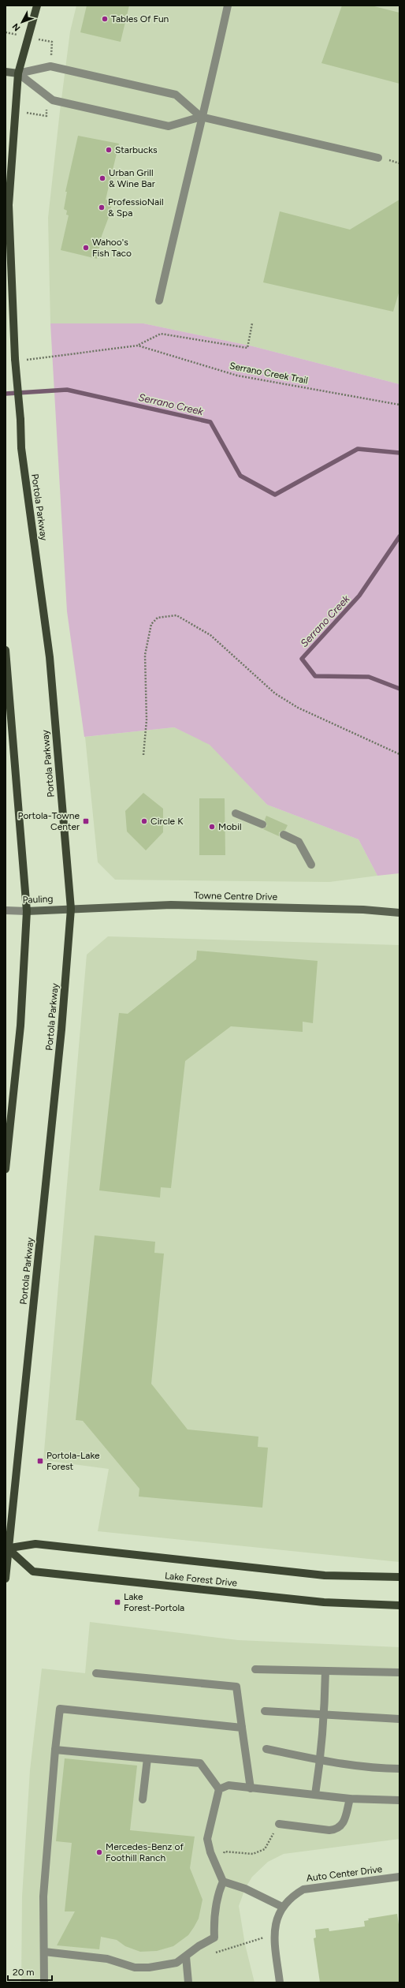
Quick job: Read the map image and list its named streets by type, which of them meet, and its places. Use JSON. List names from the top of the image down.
{
  "streets": {
    "main road": [
      "Portola Parkway",
      "Towne Centre Drive",
      "Pauling",
      "Lake Forest Drive"
    ],
    "street": ["Auto Center Drive"],
    "path": ["Serrano Creek Trail"]
  },
  "crossings": [
    ["Serrano Creek Trail", "Portola Parkway"],
    ["Portola Parkway", "Towne Centre Drive"],
    ["Portola Parkway", "Pauling"],
    ["Portola Parkway", "Lake Forest Drive"],
    ["Towne Centre Drive", "Pauling"]
  ],
  "water": ["Serrano Creek"],
  "places": {
    "other": [
      "Tables Of Fun",
      "Starbucks",
      "Urban Grill & Wine Bar",
      "ProfessioNail & Spa",
      "Wahoo's Fish Taco",
      "Circle K",
      "Mobil",
      "Mercedes-Benz of Foothill Ranch"
    ],
    "transit": ["Portola-Towne Center", "Portola-Lake Forest", "Lake Forest-Portola"]
  },
  "scale_bar": "20 m",
  "north": "bottom left"
}
